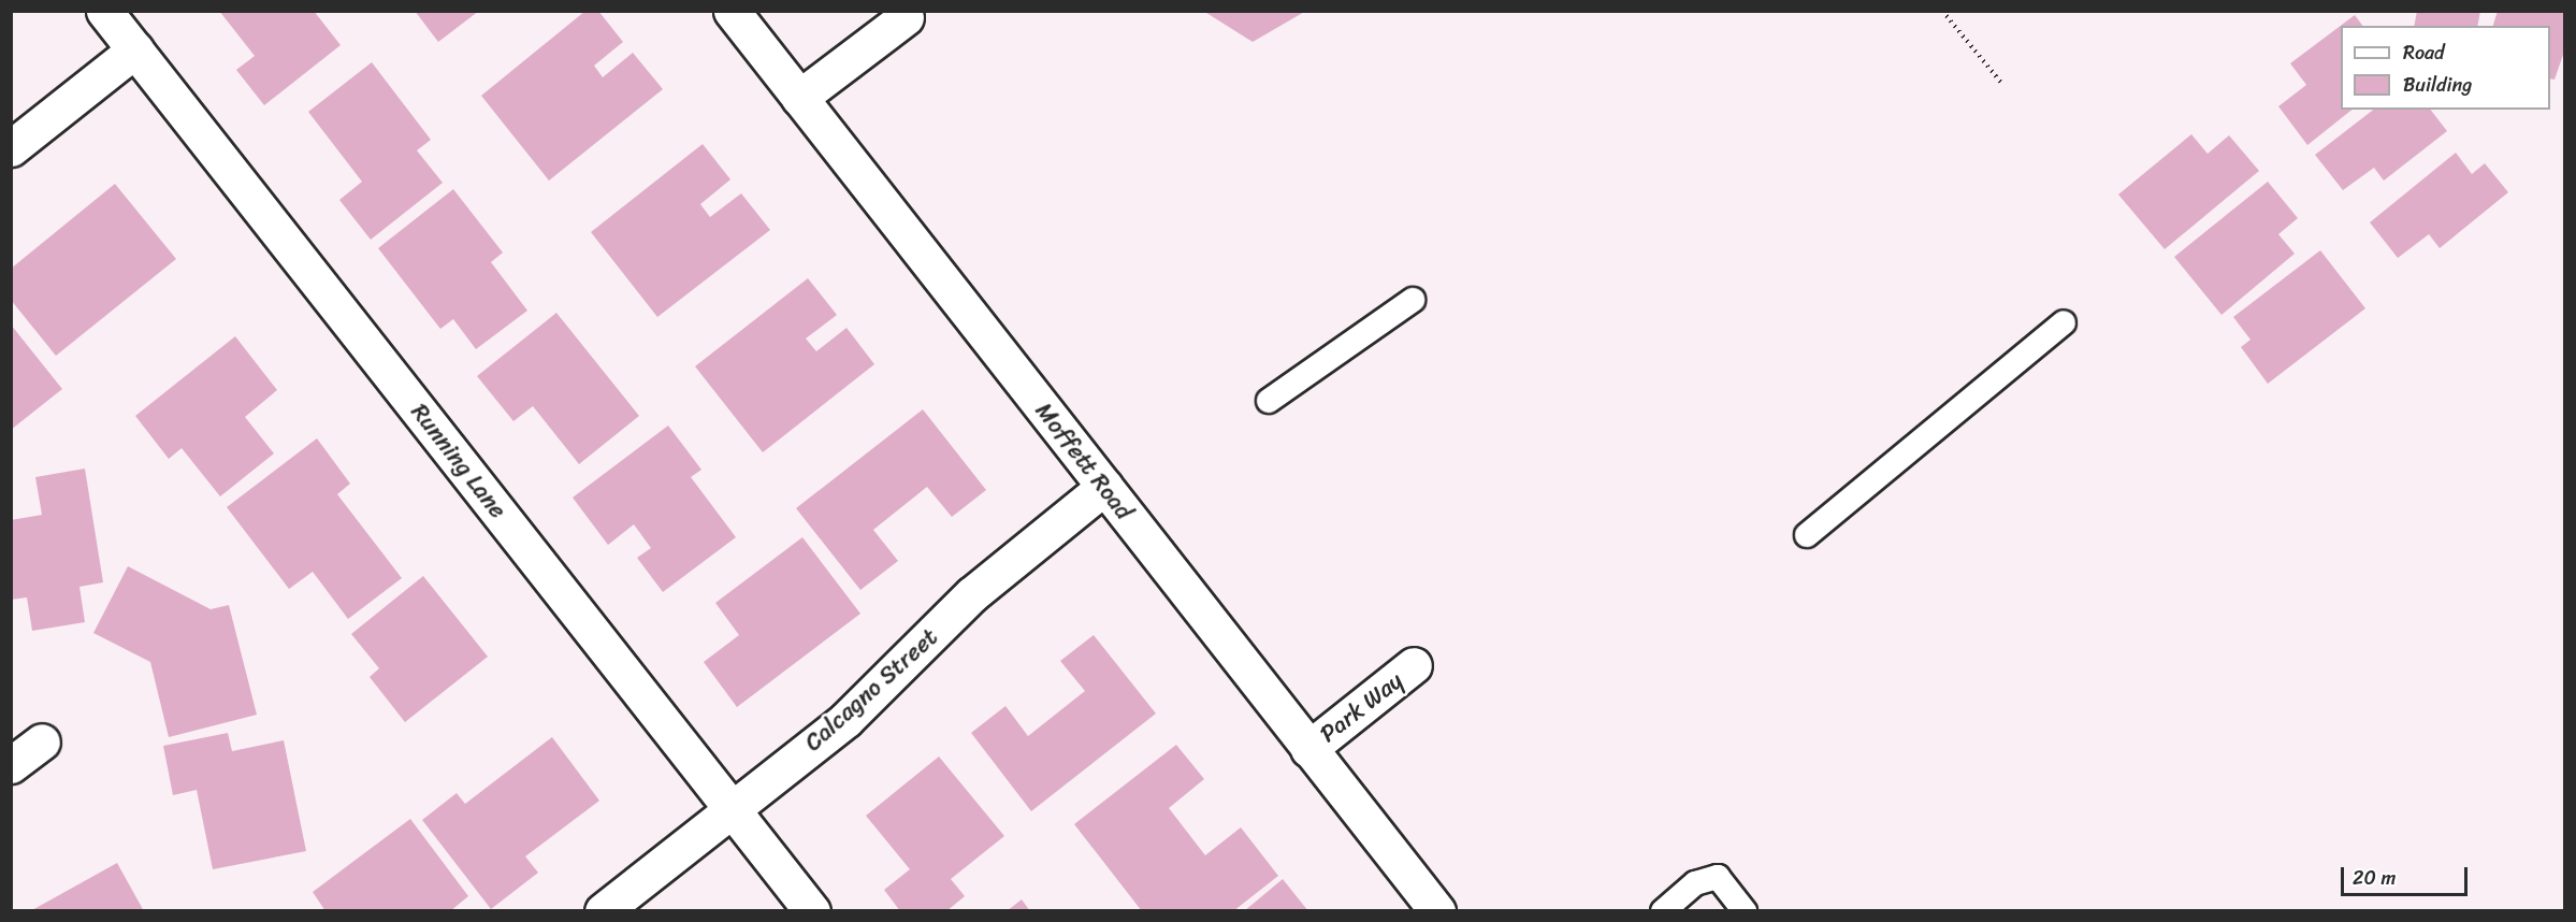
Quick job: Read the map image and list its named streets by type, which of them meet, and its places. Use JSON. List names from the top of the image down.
{
  "streets": {
    "street": [
      "Running Lane",
      "Moffett Road",
      "Calcagno Street",
      "Park Way"
    ]
  },
  "crossings": [
    ["Running Lane", "Calcagno Street"],
    ["Moffett Road", "Calcagno Street"],
    ["Moffett Road", "Park Way"]
  ],
  "legend": ["Road", "Building"],
  "scale_bar": "20 m"
}
